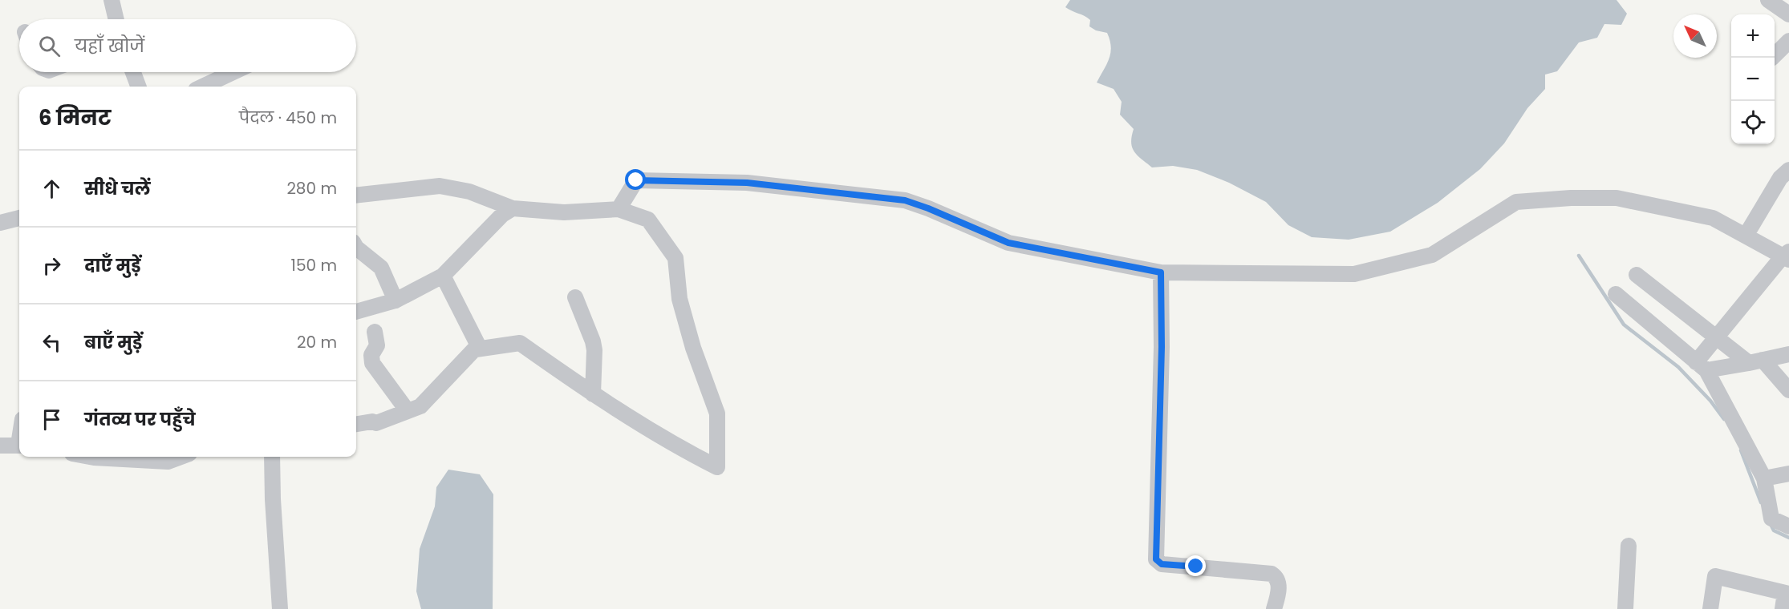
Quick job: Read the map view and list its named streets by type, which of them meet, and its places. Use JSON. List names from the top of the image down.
{
  "north": "top left",
  "page": {
    "map_buttons": ["+", "−"],
    "search": "यहाँ खोजें",
    "heading": ["6 मिनट", "पैदल · 450 m"],
    "list": [
      ["सीधे चलें", "280 m"],
      ["दाएँ मुड़ें", "150 m"],
      ["बाएँ मुड़ें", "20 m"],
      "गंतव्य पर पहुँचे"
    ]
  }
}
